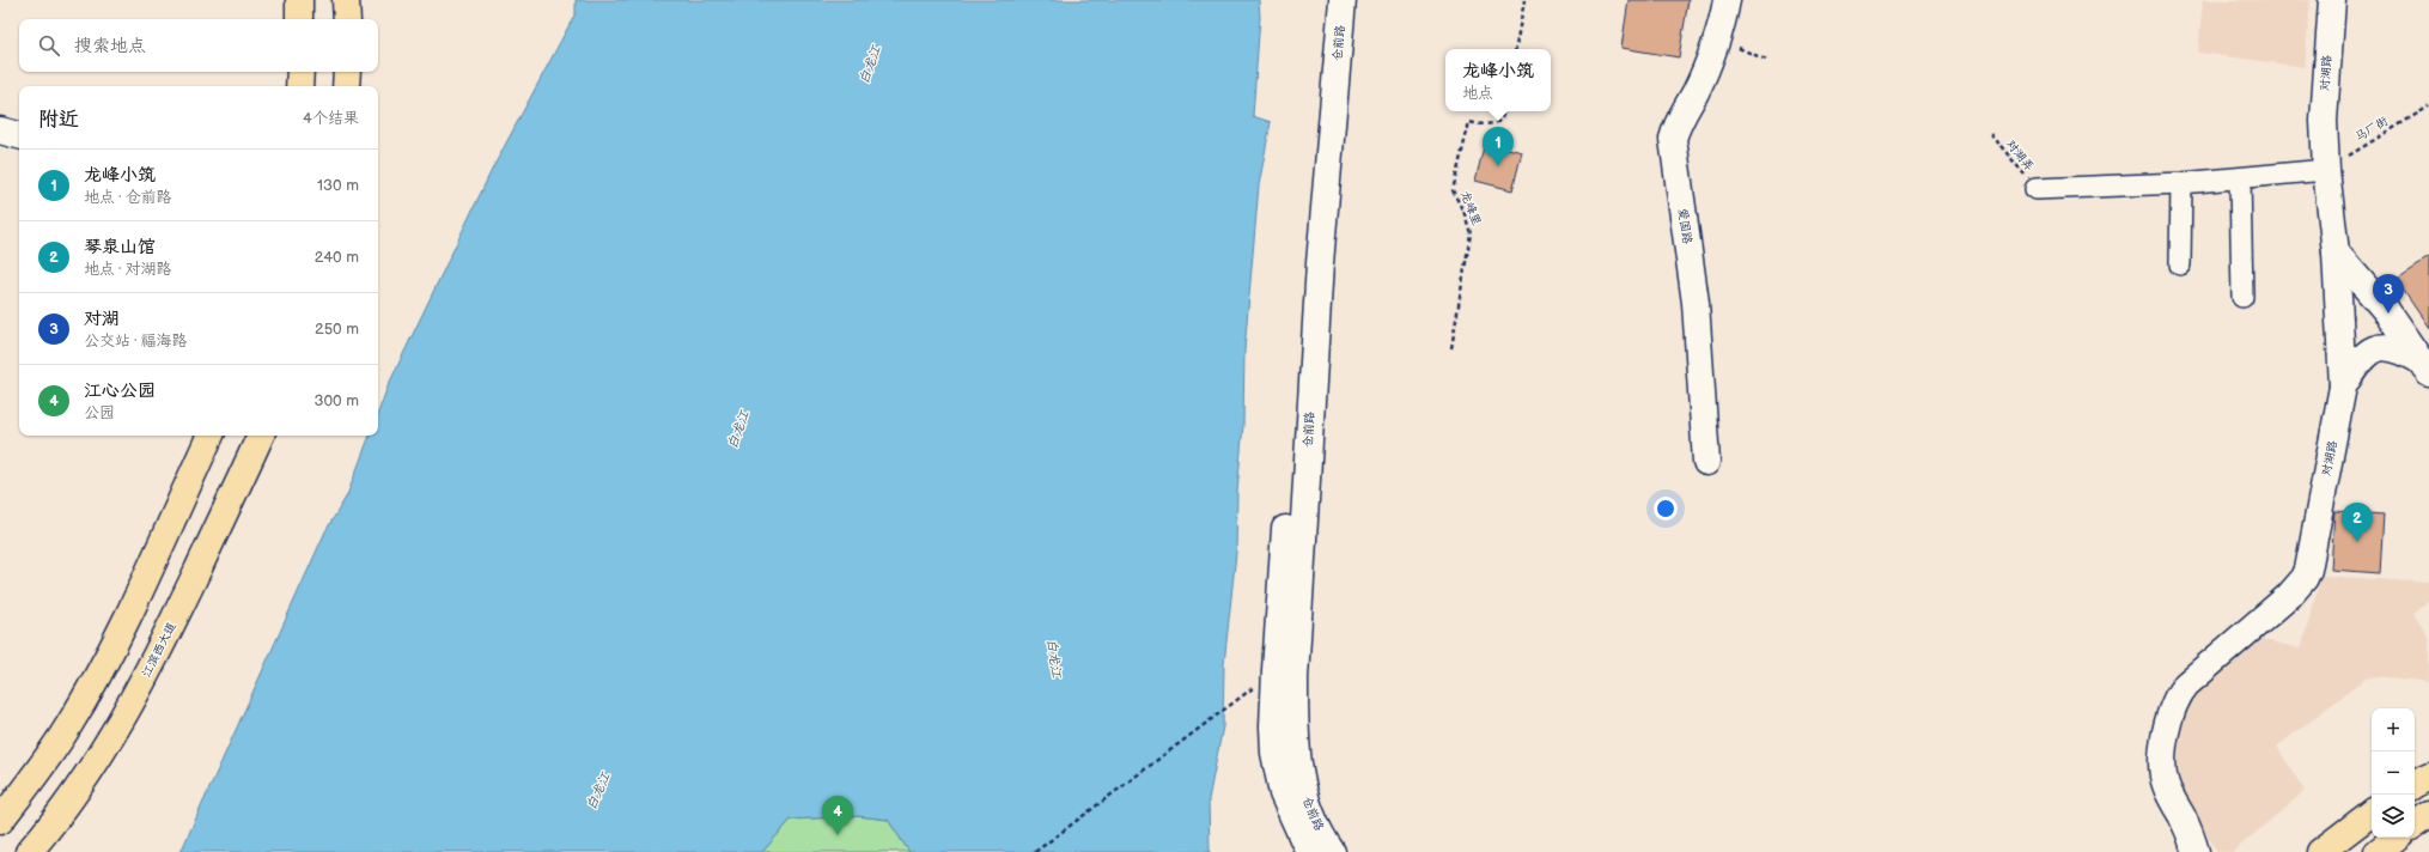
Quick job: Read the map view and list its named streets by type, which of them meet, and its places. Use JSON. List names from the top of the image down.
{
  "streets": {
    "main road": ["江滨西大道"],
    "street": ["仓前路", "对湖路", "爱国路"],
    "path": ["马厂街", "对湖弄", "龙峰里"]
  },
  "crossings": [
    ["对湖路", "马厂街"]
  ],
  "water": ["白龙江"],
  "page": {
    "search": "搜索地点",
    "popup": ["龙峰小筑", "地点"],
    "heading": ["附近", "4个结果"],
    "pins": [
      "1",
      "3",
      "2",
      "4"
    ],
    "list": [
      {
        "mark": "1",
        "name": "龙峰小筑",
        "note": "地点 · 仓前路",
        "value": "130 m"
      },
      {
        "mark": "2",
        "name": "琴泉山馆",
        "note": "地点 · 对湖路",
        "value": "240 m"
      },
      {
        "mark": "3",
        "name": "对湖",
        "note": "公交站 · 福海路",
        "value": "250 m"
      },
      {
        "mark": "4",
        "name": "江心公园",
        "note": "公园",
        "value": "300 m"
      }
    ],
    "map_buttons": ["+", "−"]
  }
}
